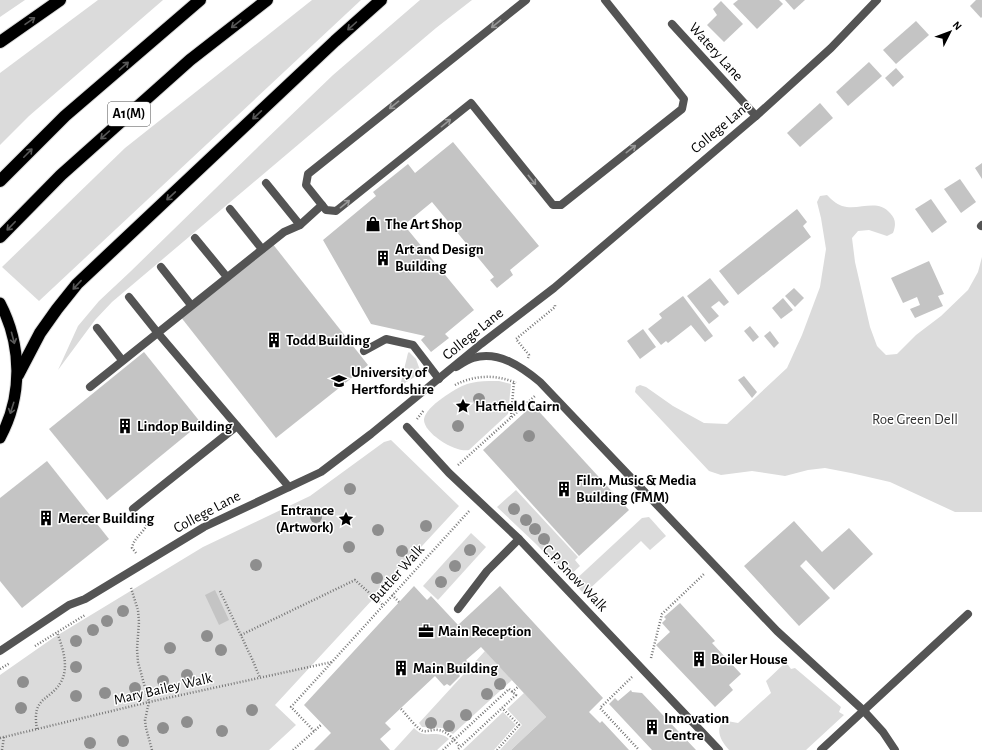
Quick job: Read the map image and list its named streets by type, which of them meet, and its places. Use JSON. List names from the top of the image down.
{
  "streets": {
    "highway": ["A1(M)"],
    "street": ["Watery Lane", "College Lane", "C.P. Snow Walk"],
    "path": ["Buttler Walk", "Mary Bailey Walk"]
  },
  "crossings": [
    ["Watery Lane", "College Lane"],
    ["Buttler Walk", "C.P. Snow Walk"],
    ["Buttler Walk", "Mary Bailey Walk"]
  ],
  "parks": ["Roe Green Dell"],
  "places": {
    "shop": ["The Art Shop"],
    "building": [
      "Art and Design Building",
      "Todd Building",
      "Lindop Building",
      "Film, Music & Media Building (FMM)",
      "Mercer Building",
      "Boiler House",
      "Main Building",
      "Innovation Centre"
    ],
    "school or university": ["University of Hertfordshire"],
    "place": ["Hatfield Cairn", "Entrance (Artwork)"],
    "office": ["Main Reception"]
  },
  "north": "top right"
}
